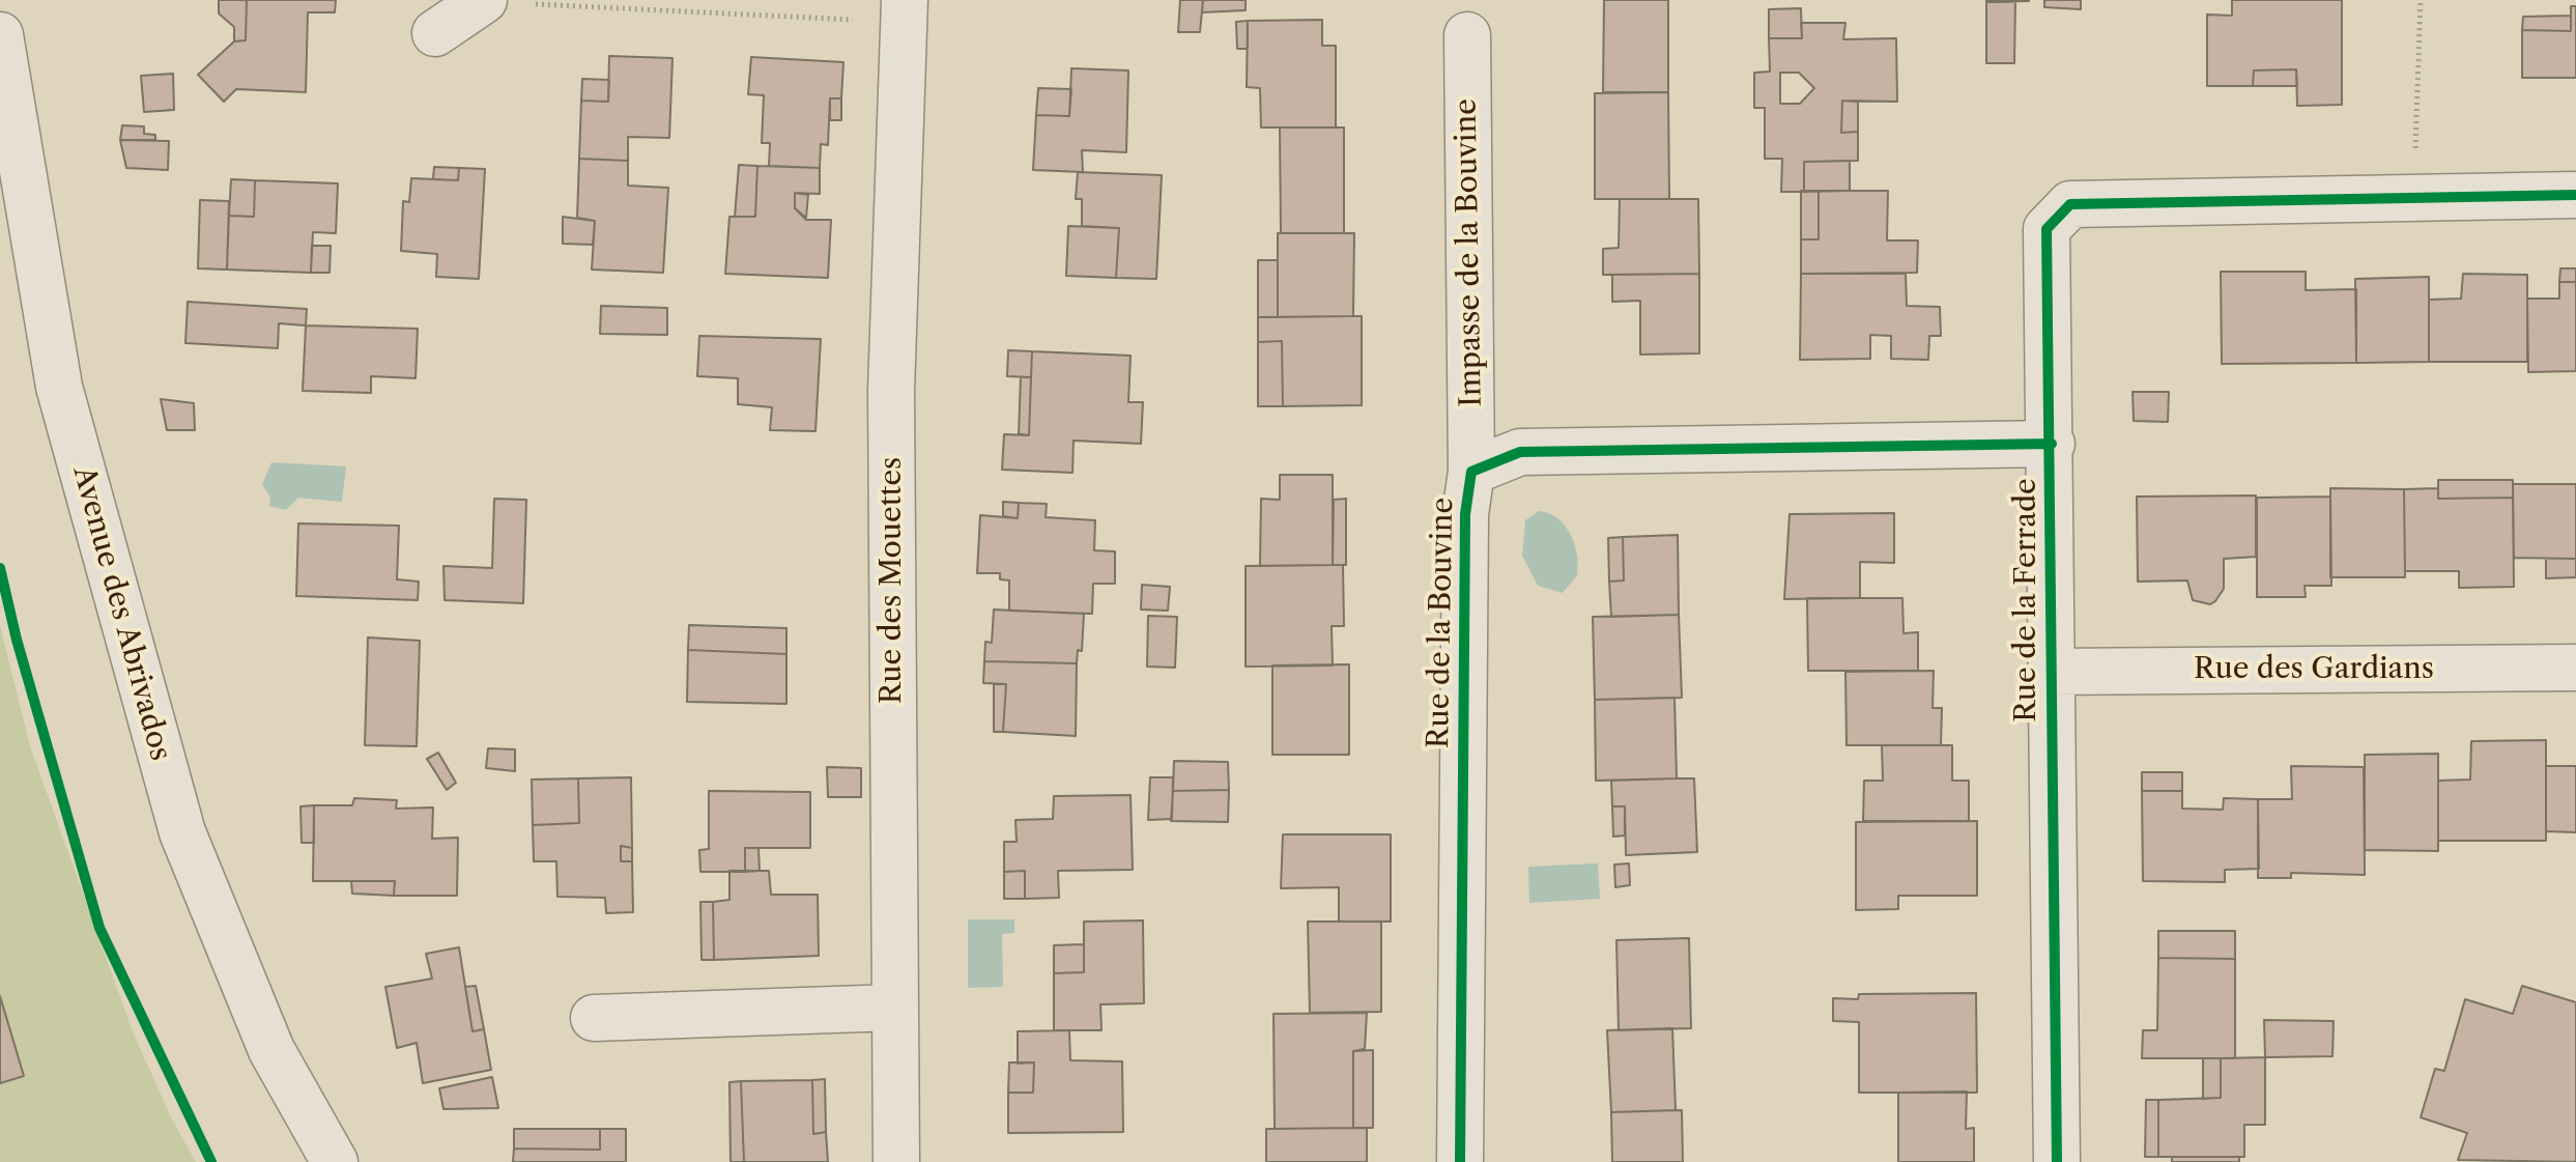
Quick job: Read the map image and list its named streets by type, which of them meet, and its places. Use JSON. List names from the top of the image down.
{
  "streets": {
    "street": [
      "Impasse de la Bouvine",
      "Rue des Mouettes",
      "Rue de la Ferrade",
      "Avenue des Abrivados",
      "Rue de la Bouvine",
      "Rue des Gardians"
    ]
  },
  "crossings": [
    ["Impasse de la Bouvine", "Rue de la Bouvine"],
    ["Rue de la Ferrade", "Rue de la Bouvine"],
    ["Rue de la Ferrade", "Rue des Gardians"]
  ]
}
